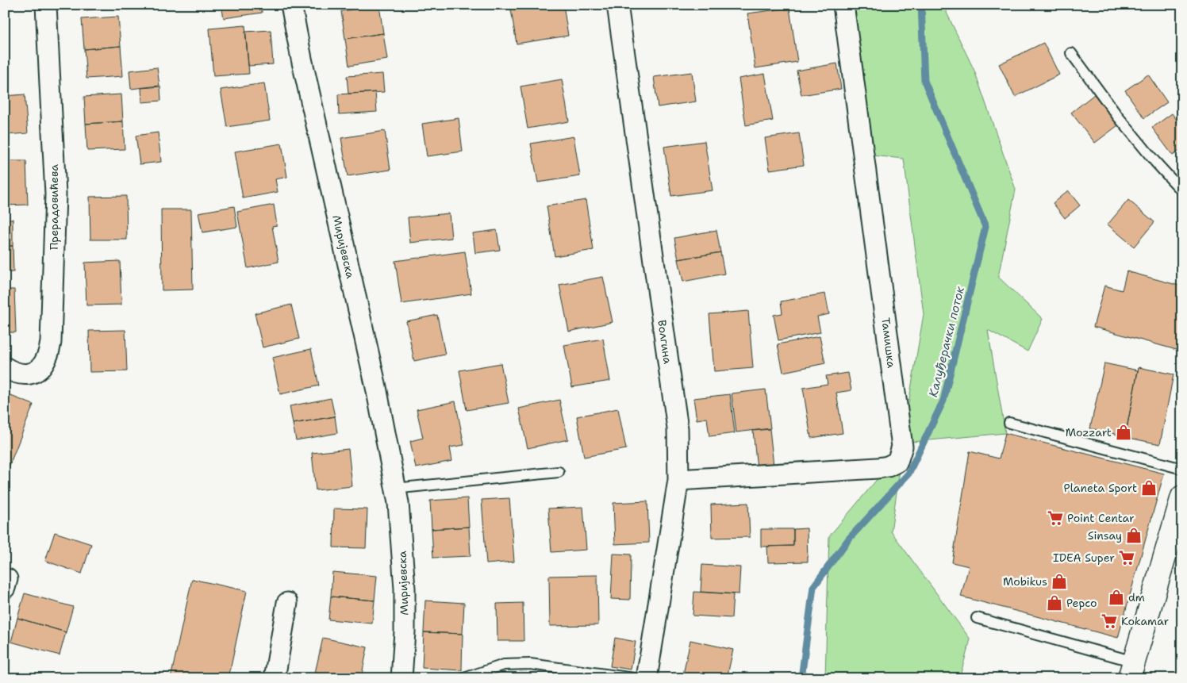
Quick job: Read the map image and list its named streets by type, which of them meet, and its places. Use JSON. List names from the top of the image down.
{
  "streets": {
    "street": [
      "Прерадовићева",
      "Миријевска",
      "Волгина",
      "Тамишка"
    ]
  },
  "crossings": [
    ["Волгина", "Тамишка"]
  ],
  "water": ["Калуђерачки поток"],
  "places": {
    "shop": [
      "Mozzart",
      "Planeta Sport",
      "Sinsay",
      "Mobikus",
      "dm",
      "Pepco"
    ],
    "supermarket": ["Point Centar", "IDEA Super", "Kokamar"]
  }
}
